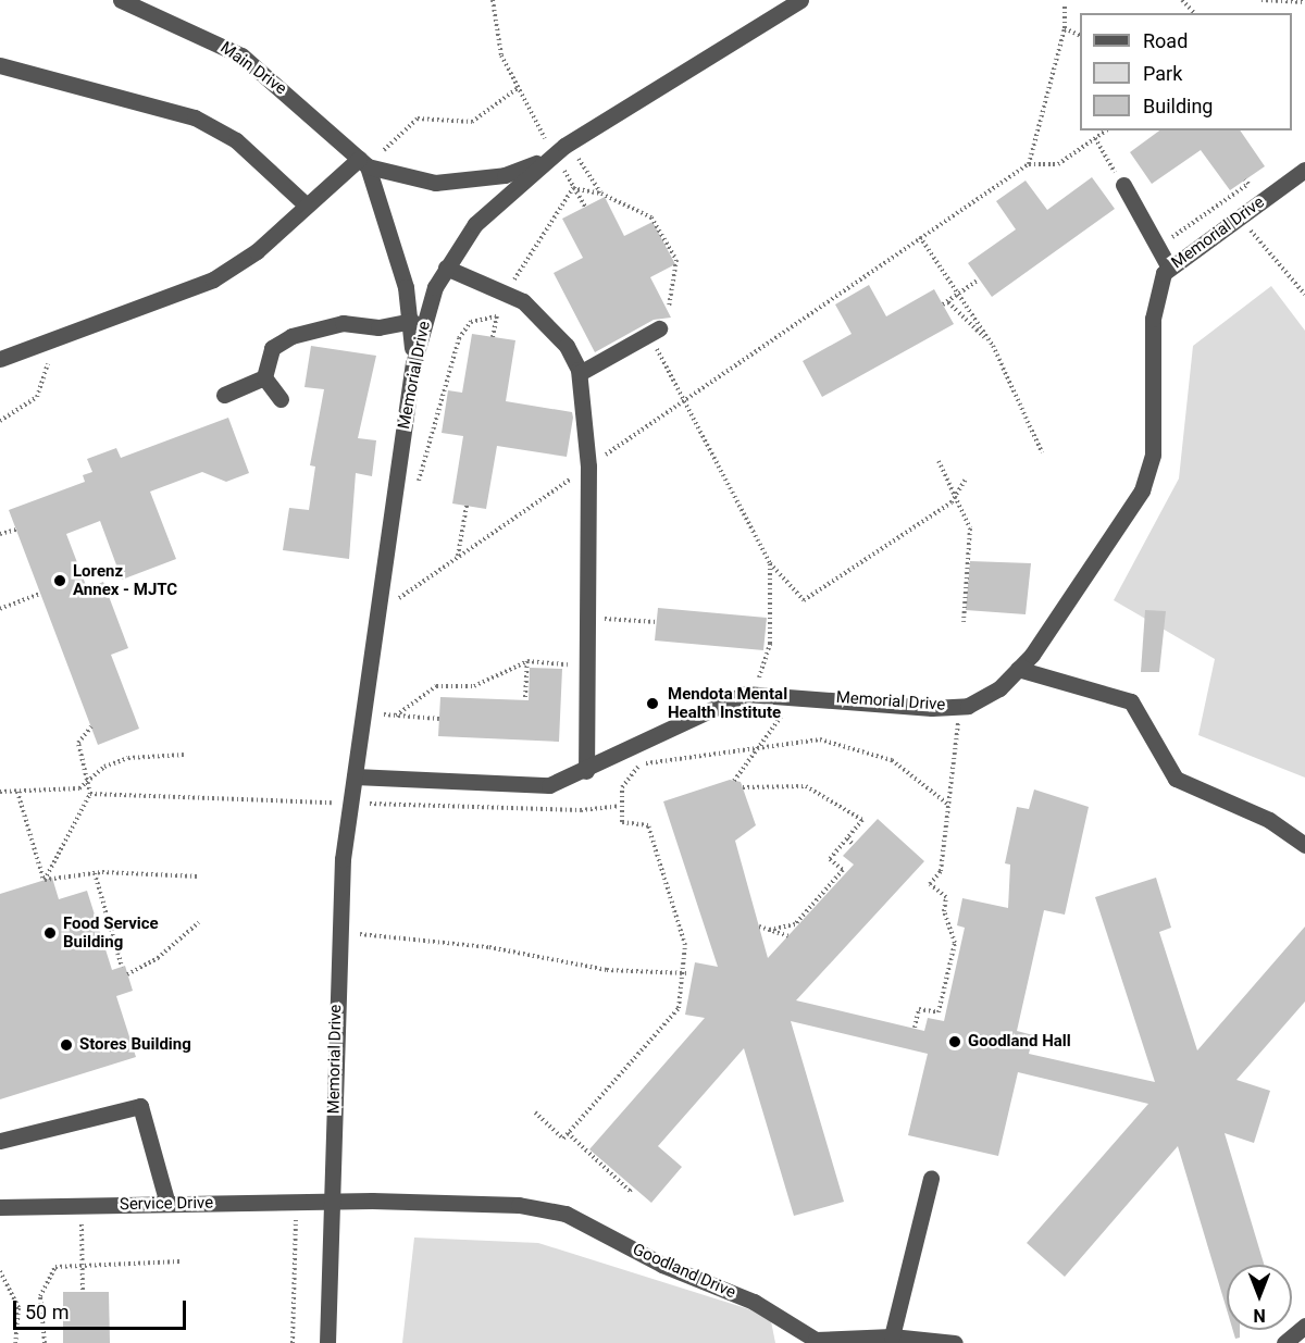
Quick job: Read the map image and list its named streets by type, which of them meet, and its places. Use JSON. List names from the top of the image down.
{
  "streets": {
    "lane": [
      "Main Drive",
      "Memorial Drive",
      "Service Drive",
      "Goodland Drive"
    ]
  },
  "crossings": [
    ["Main Drive", "Memorial Drive"],
    ["Memorial Drive", "Service Drive"],
    ["Memorial Drive", "Goodland Drive"],
    ["Service Drive", "Goodland Drive"]
  ],
  "places": [
    "Lorenz Annex - MJTC",
    "Mendota Mental Health Institute",
    "Food Service Building",
    "Goodland Hall",
    "Stores Building"
  ],
  "legend": ["Road", "Park", "Building"],
  "scale_bar": "50 m",
  "north": "bottom"
}
